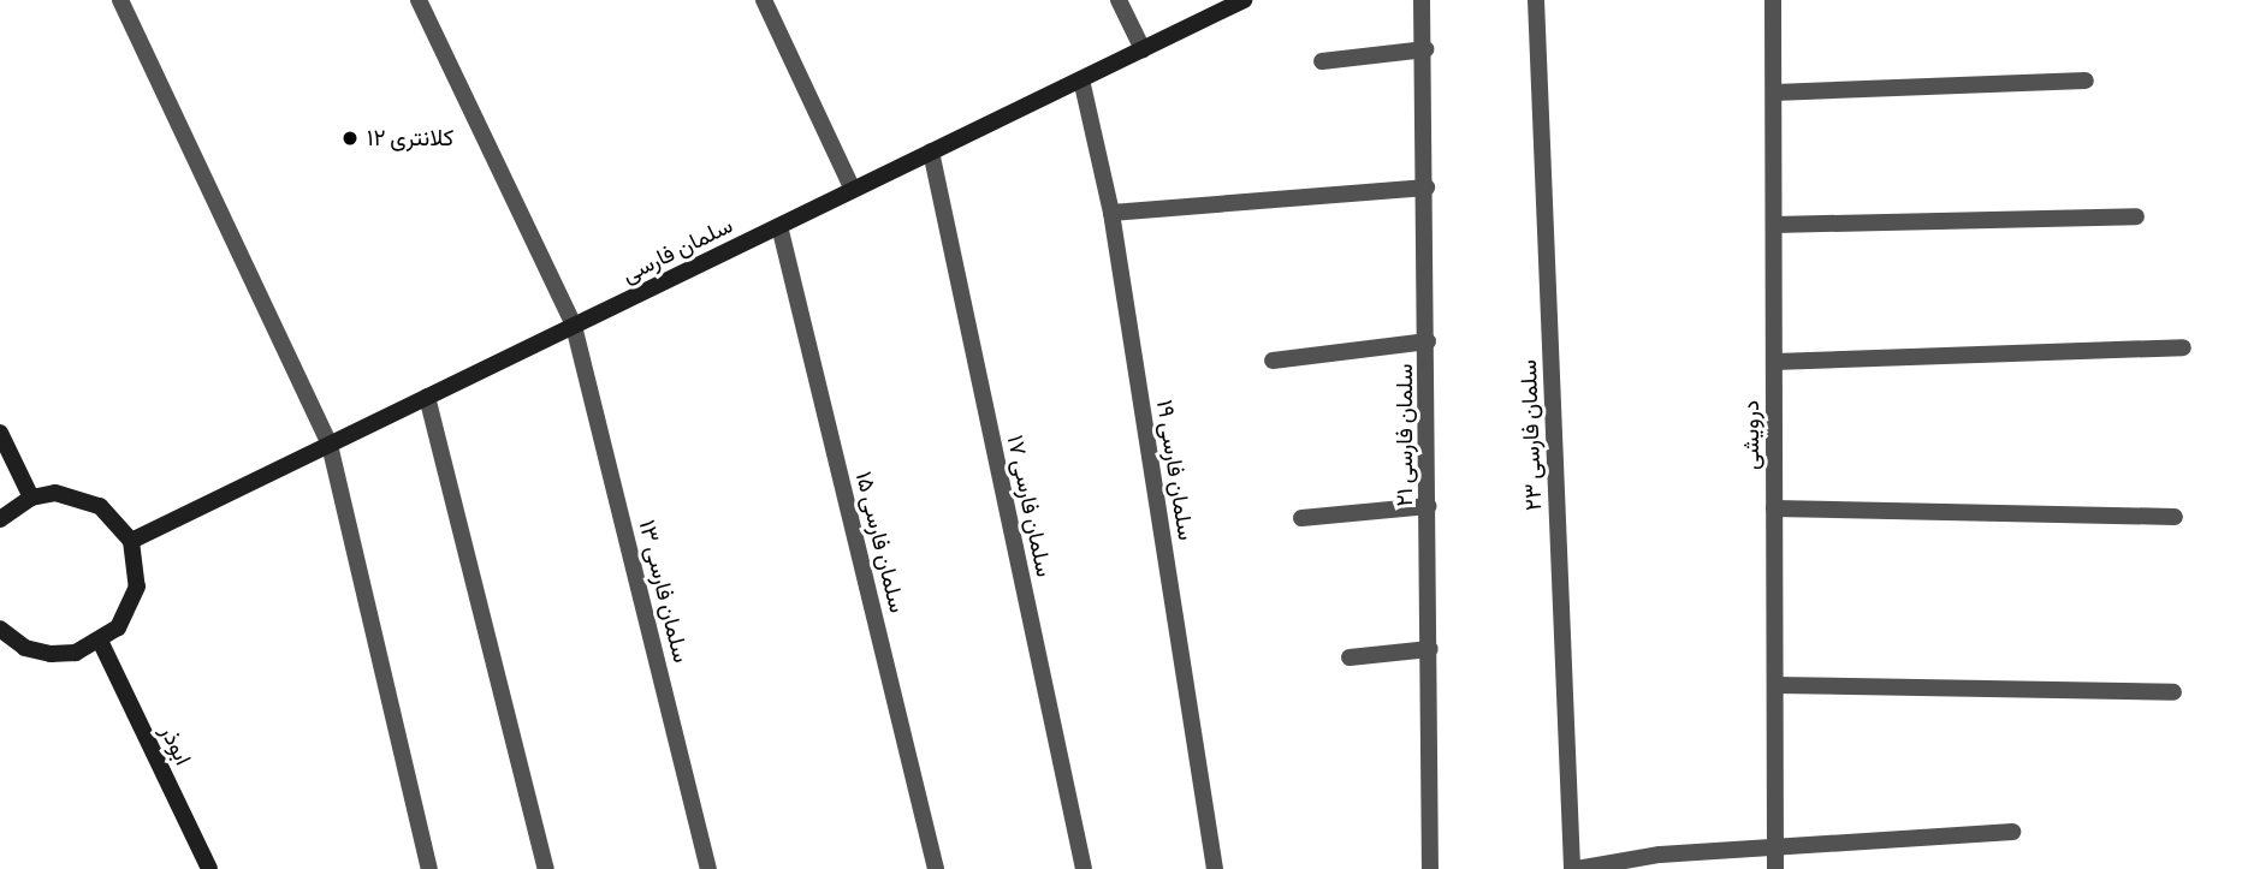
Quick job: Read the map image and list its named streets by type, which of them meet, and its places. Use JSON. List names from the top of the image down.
{
  "streets": {
    "street": [
      "سلمان فارسی",
      "سلمان فارسی ۲۱",
      "سلمان فارسی ۲۳",
      "درویشی",
      "سلمان فارسی ۱۹",
      "سلمان فارسی ۱۷",
      "سلمان فارسی ۱۵",
      "سلمان فارسی ۱۳",
      "ابوذر"
    ]
  },
  "crossings": [
    ["سلمان فارسی", "سلمان فارسی ۱۹"],
    ["سلمان فارسی", "سلمان فارسی ۱۷"],
    ["سلمان فارسی", "سلمان فارسی ۱۵"],
    ["سلمان فارسی", "سلمان فارسی ۱۳"]
  ],
  "places": ["کلانتری ۱۲"]
}
